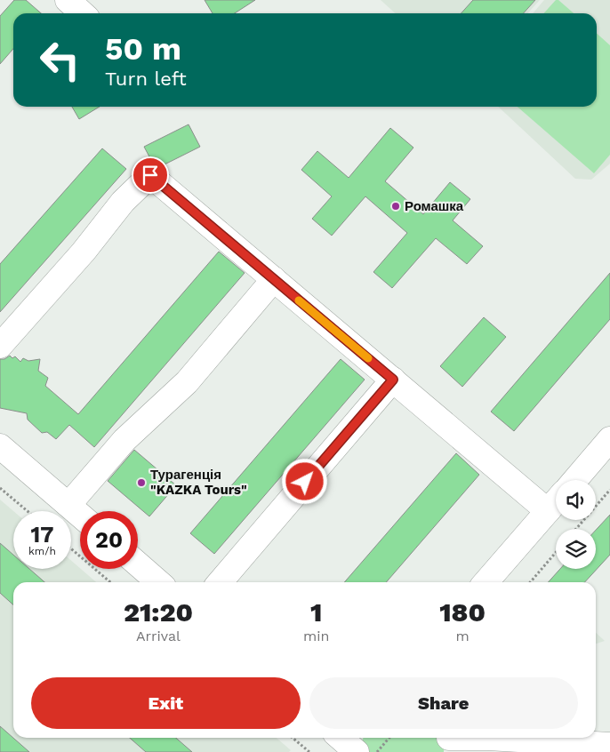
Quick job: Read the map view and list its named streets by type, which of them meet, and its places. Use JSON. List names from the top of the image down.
{
  "places": ["Ромашка", "Турагенція \"KAZKA Tours\""],
  "page": {
    "turn": ["50 m", "Turn left"],
    "speed": "17 km/h",
    "limit": "20",
    "eta": [
      "21:20",
      "Arrival",
      "1",
      "min",
      "180",
      "m"
    ],
    "buttons": ["Exit", "Share"]
  }
}
